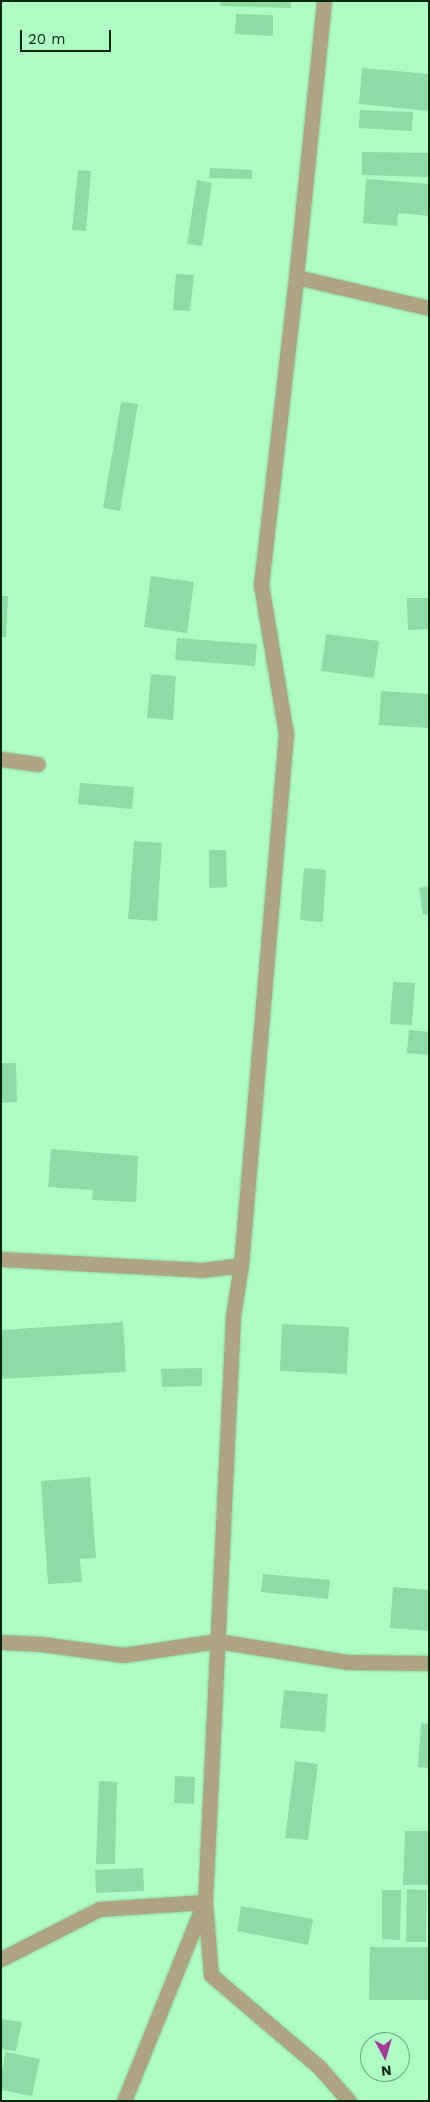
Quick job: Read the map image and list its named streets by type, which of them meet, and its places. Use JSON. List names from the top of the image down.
{
  "scale_bar": "20 m",
  "north": "bottom"
}
